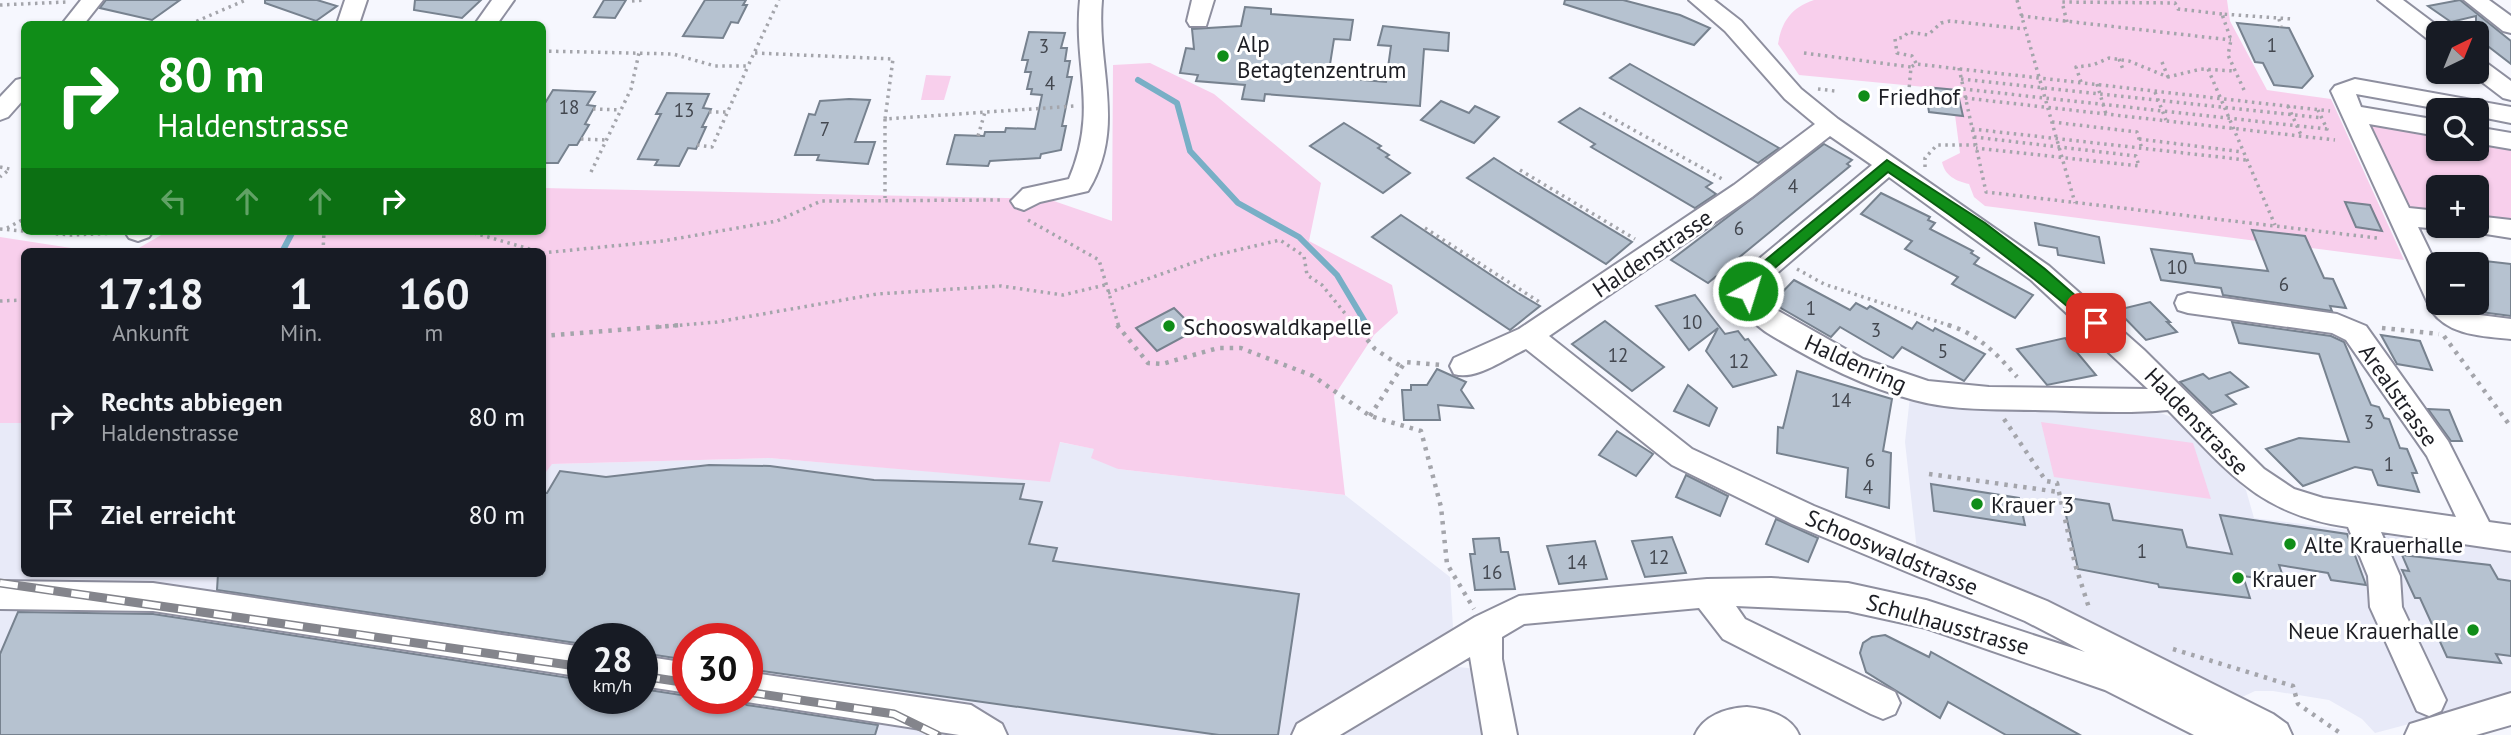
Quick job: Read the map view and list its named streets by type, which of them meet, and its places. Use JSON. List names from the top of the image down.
{
  "streets": {
    "street": [
      "Haldenstrasse",
      "Haldenring",
      "Arealstrasse",
      "Schooswaldstrasse",
      "Schulhausstrasse"
    ]
  },
  "crossings": [
    ["Haldenstrasse", "Haldenring"],
    ["Haldenstrasse", "Arealstrasse"],
    ["Haldenstrasse", "Schooswaldstrasse"]
  ],
  "places": [
    "Alp Betagtenzentrum",
    "Friedhof",
    "Schooswaldkapelle",
    "Krauer 3",
    "Alte Krauerhalle",
    "Krauer",
    "Neue Krauerhalle"
  ],
  "house_numbers": [
    "1",
    "3",
    "4",
    "18",
    "13",
    "7",
    "4",
    "6",
    "10",
    "6",
    "1",
    "10",
    "3",
    "5",
    "12",
    "12",
    "14",
    "3",
    "6",
    "1",
    "4",
    "1",
    "12",
    "14",
    "16"
  ],
  "north": "top right",
  "page": {
    "map_buttons": ["+", "−"],
    "turn": ["80 m", "Haldenstrasse"],
    "eta": [
      "17:18",
      "Ankunft",
      "1",
      "Min.",
      "160",
      "m"
    ],
    "list": [
      {
        "name": "Rechts abbiegen",
        "note": "Haldenstrasse",
        "value": "80 m"
      },
      {
        "name": "Ziel erreicht",
        "value": "80 m"
      }
    ],
    "speed": "28 km/h",
    "limit": "30"
  }
}
